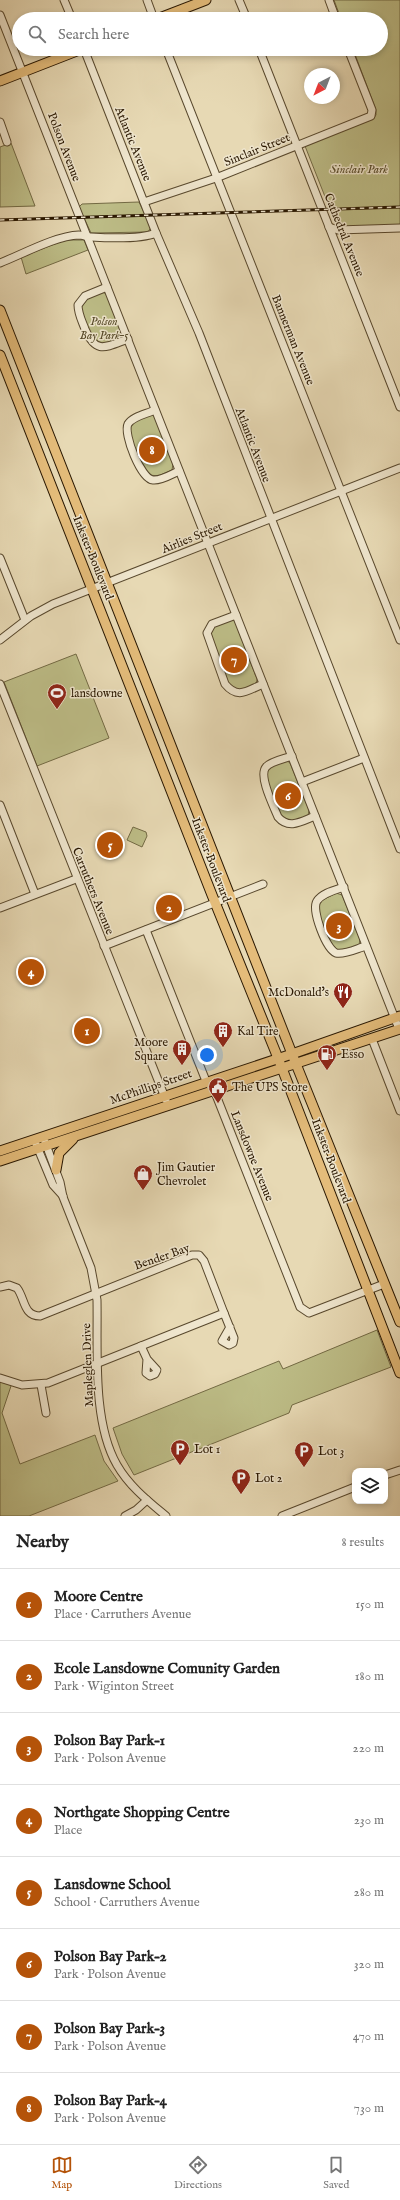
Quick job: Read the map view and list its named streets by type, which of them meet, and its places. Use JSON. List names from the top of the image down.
{
  "streets": {
    "main road": ["Inkster Boulevard", "McPhillips Street"],
    "street": [
      "Atlantic Avenue",
      "Polson Avenue",
      "Sinclair Street",
      "Cathedral Avenue",
      "Bannerman Avenue",
      "Airlies Street",
      "Carruthers Avenue",
      "Lansdowne Avenue",
      "Bender Bay",
      "Mapleglen Drive"
    ]
  },
  "crossings": [
    ["Atlantic Avenue", "Sinclair Street"],
    ["Atlantic Avenue", "Airlies Street"],
    ["Polson Avenue", "Airlies Street"],
    ["Polson Avenue", "McPhillips Street"],
    ["Sinclair Street", "Cathedral Avenue"],
    ["Sinclair Street", "Bannerman Avenue"],
    ["Bannerman Avenue", "Airlies Street"],
    ["Airlies Street", "Inkster Boulevard"],
    ["Inkster Boulevard", "McPhillips Street"],
    ["Inkster Boulevard", "Lansdowne Avenue"],
    ["Carruthers Avenue", "McPhillips Street"],
    ["McPhillips Street", "Lansdowne Avenue"],
    ["McPhillips Street", "Mapleglen Drive"],
    ["Bender Bay", "Mapleglen Drive"]
  ],
  "parks": ["Sinclair Park", "Polson Bay Park–5"],
  "places": {
    "sports": ["lansdowne"],
    "restaurant": ["McDonald's"],
    "building": ["Kal Tire", "Moore Square"],
    "fuel station": ["Esso"],
    "public building": ["The UPS Store"],
    "shop": ["Jim Gautier Chevrolet"],
    "parking": ["Lot 1", "Lot 3", "Lot 2"]
  },
  "north": "bottom left",
  "page": {
    "search": "Search here",
    "pins": [
      "8",
      "7",
      "6",
      "5",
      "2",
      "3",
      "4",
      "1"
    ],
    "heading": ["Nearby", "8 results"],
    "list": [
      {
        "mark": "1",
        "name": "Moore Centre",
        "note": "Place · Carruthers Avenue",
        "value": "150 m"
      },
      {
        "mark": "2",
        "name": "Ecole Lansdowne Comunity Garden",
        "note": "Park · Wiginton Street",
        "value": "180 m"
      },
      {
        "mark": "3",
        "name": "Polson Bay Park–1",
        "note": "Park · Polson Avenue",
        "value": "220 m"
      },
      {
        "mark": "4",
        "name": "Northgate Shopping Centre",
        "note": "Place",
        "value": "230 m"
      },
      {
        "mark": "5",
        "name": "Lansdowne School",
        "note": "School · Carruthers Avenue",
        "value": "280 m"
      },
      {
        "mark": "6",
        "name": "Polson Bay Park–2",
        "note": "Park · Polson Avenue",
        "value": "320 m"
      },
      {
        "mark": "7",
        "name": "Polson Bay Park–3",
        "note": "Park · Polson Avenue",
        "value": "470 m"
      },
      {
        "mark": "8",
        "name": "Polson Bay Park–4",
        "note": "Park · Polson Avenue",
        "value": "730 m"
      }
    ],
    "nav": ["Map", "Directions", "Saved"]
  }
}
